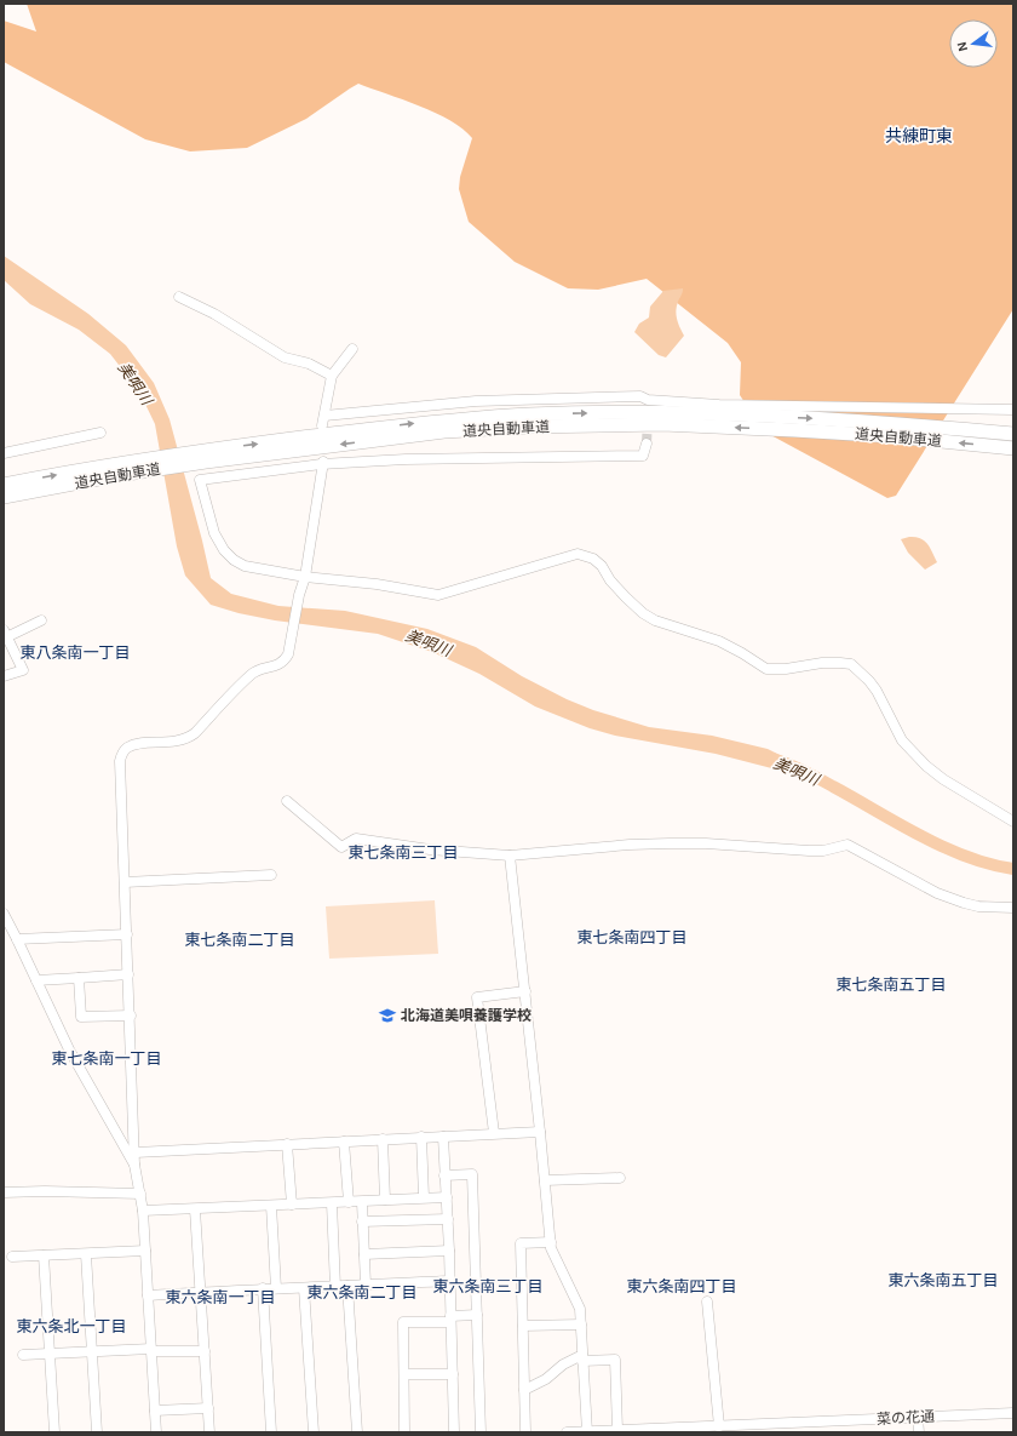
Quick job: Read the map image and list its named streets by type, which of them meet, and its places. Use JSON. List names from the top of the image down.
{
  "streets": {
    "highway": ["道央自動車道"],
    "street": ["菜の花通"]
  },
  "districts": [
    "共練町東",
    "東八条南一丁目",
    "東七条南三丁目",
    "東七条南四丁目",
    "東七条南二丁目",
    "東七条南五丁目",
    "東七条南一丁目",
    "東六条南五丁目",
    "東六条南三丁目",
    "東六条南四丁目",
    "東六条南二丁目",
    "東六条南一丁目",
    "東六条北一丁目"
  ],
  "water": ["美唄川"],
  "places": {
    "school or university": ["北海道美唄養護学校"]
  },
  "north": "left"
}
